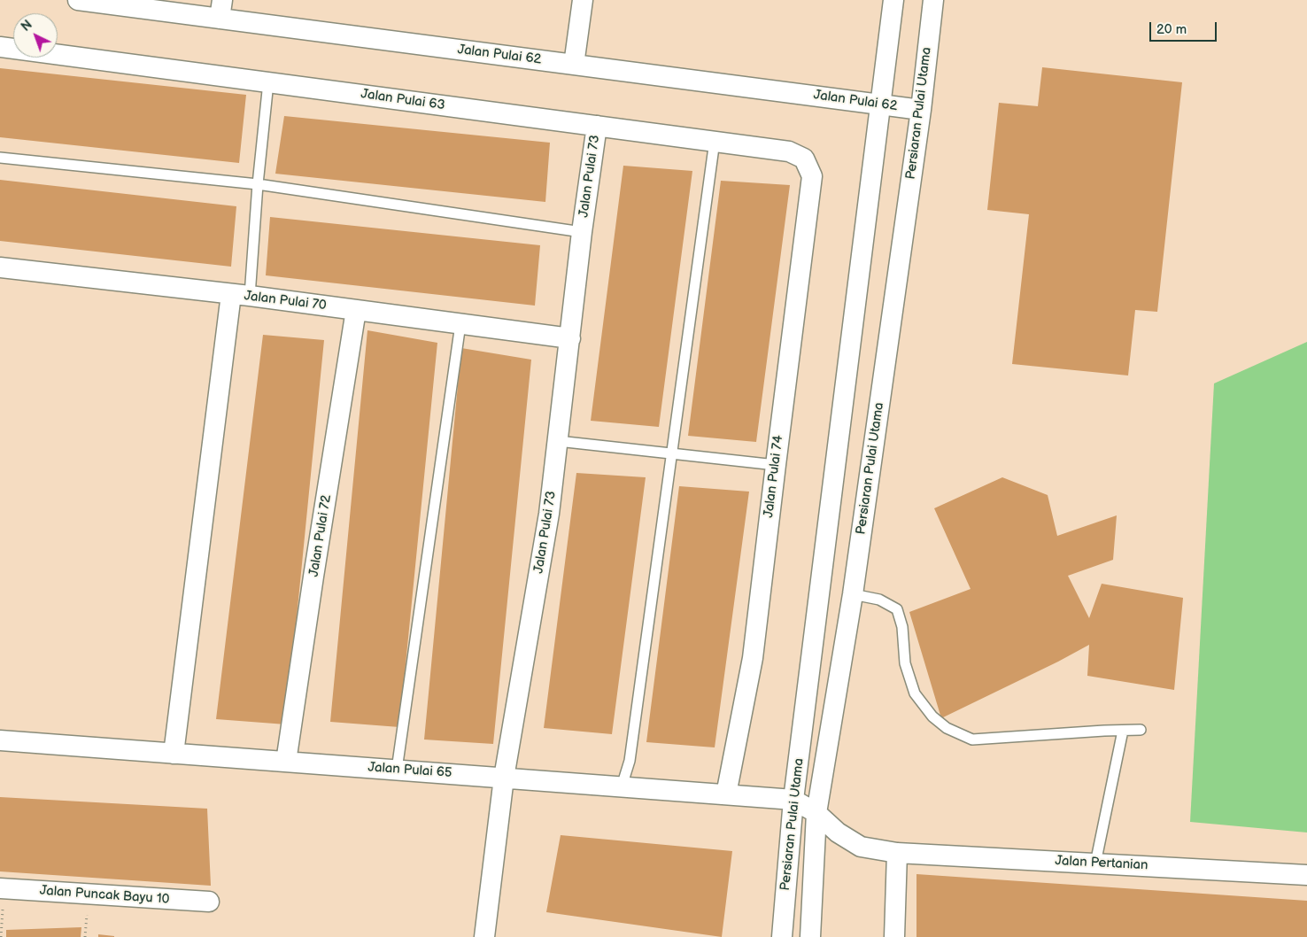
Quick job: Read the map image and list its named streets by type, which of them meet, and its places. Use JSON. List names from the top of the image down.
{
  "streets": {
    "street": [
      "Jalan Pulai 62",
      "Jalan Pulai 63",
      "Persiaran Pulai Utama",
      "Jalan Pulai 73",
      "Jalan Pulai 70",
      "Jalan Pulai 74",
      "Jalan Pulai 72",
      "Jalan Pulai 65",
      "Jalan Pertanian",
      "Jalan Puncak Bayu 10"
    ]
  },
  "crossings": [
    ["Jalan Pulai 62", "Persiaran Pulai Utama"],
    ["Jalan Pulai 63", "Jalan Pulai 73"],
    ["Jalan Pulai 63", "Jalan Pulai 74"],
    ["Persiaran Pulai Utama", "Jalan Pulai 65"],
    ["Persiaran Pulai Utama", "Jalan Pertanian"],
    ["Jalan Pulai 73", "Jalan Pulai 70"],
    ["Jalan Pulai 73", "Jalan Pulai 65"],
    ["Jalan Pulai 70", "Jalan Pulai 72"],
    ["Jalan Pulai 74", "Jalan Pulai 65"],
    ["Jalan Pulai 72", "Jalan Pulai 65"],
    ["Jalan Pulai 65", "Jalan Pertanian"]
  ],
  "scale_bar": "20 m",
  "north": "top left"
}
